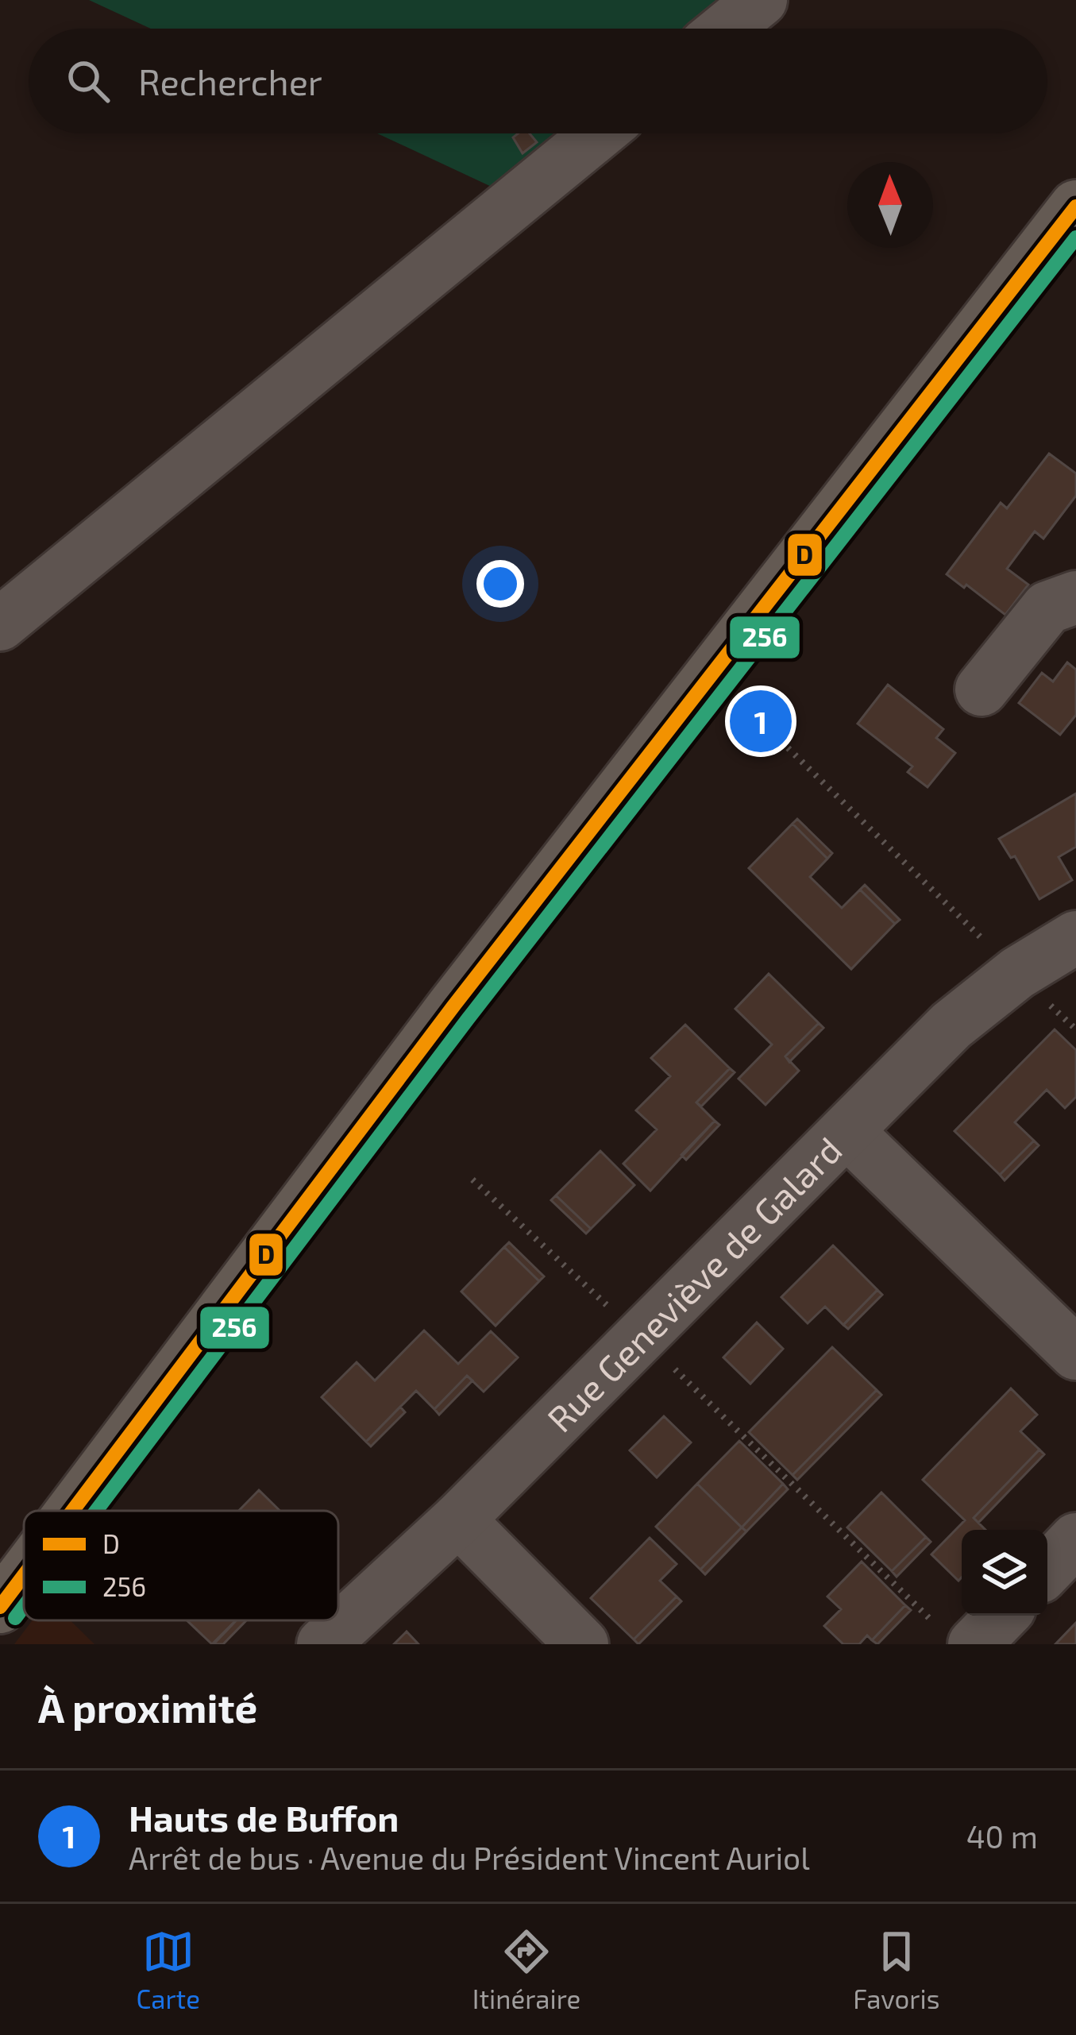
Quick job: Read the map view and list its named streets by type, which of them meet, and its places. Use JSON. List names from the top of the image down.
{
  "streets": {
    "street": ["Rue Geneviève de Galard"]
  },
  "lines": ["transit line D", "transit line 256"],
  "legend": ["D", "256"],
  "north": "top",
  "page": {
    "search": "Rechercher",
    "pins": "1",
    "heading": "À proximité",
    "list": [
      {
        "mark": "1",
        "name": "Hauts de Buffon",
        "note": "Arrêt de bus · Avenue du Président Vincent Auriol",
        "value": "40 m"
      }
    ],
    "nav": ["Carte", "Itinéraire", "Favoris"]
  }
}
